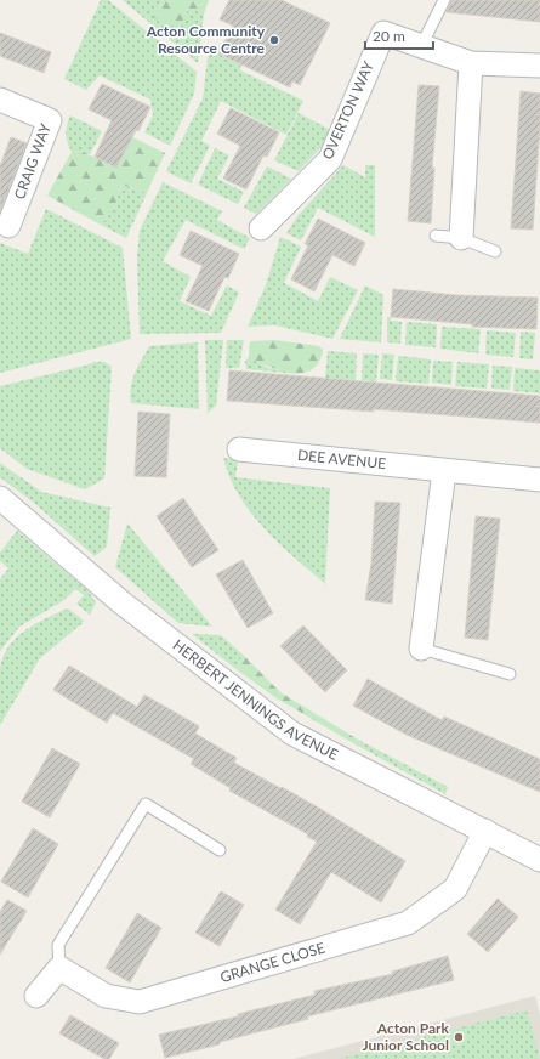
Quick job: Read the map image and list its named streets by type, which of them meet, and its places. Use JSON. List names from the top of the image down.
{
  "streets": {
    "street": [
      "OVERTON WAY",
      "CRAIG WAY",
      "DEE AVENUE",
      "HERBERT JENNINGS AVENUE",
      "GRANGE CLOSE"
    ]
  },
  "crossings": [
    ["HERBERT JENNINGS AVENUE", "GRANGE CLOSE"]
  ],
  "places": ["Acton Community Resource Centre", "Acton Park Junior School"],
  "scale_bar": "20 m"
}
